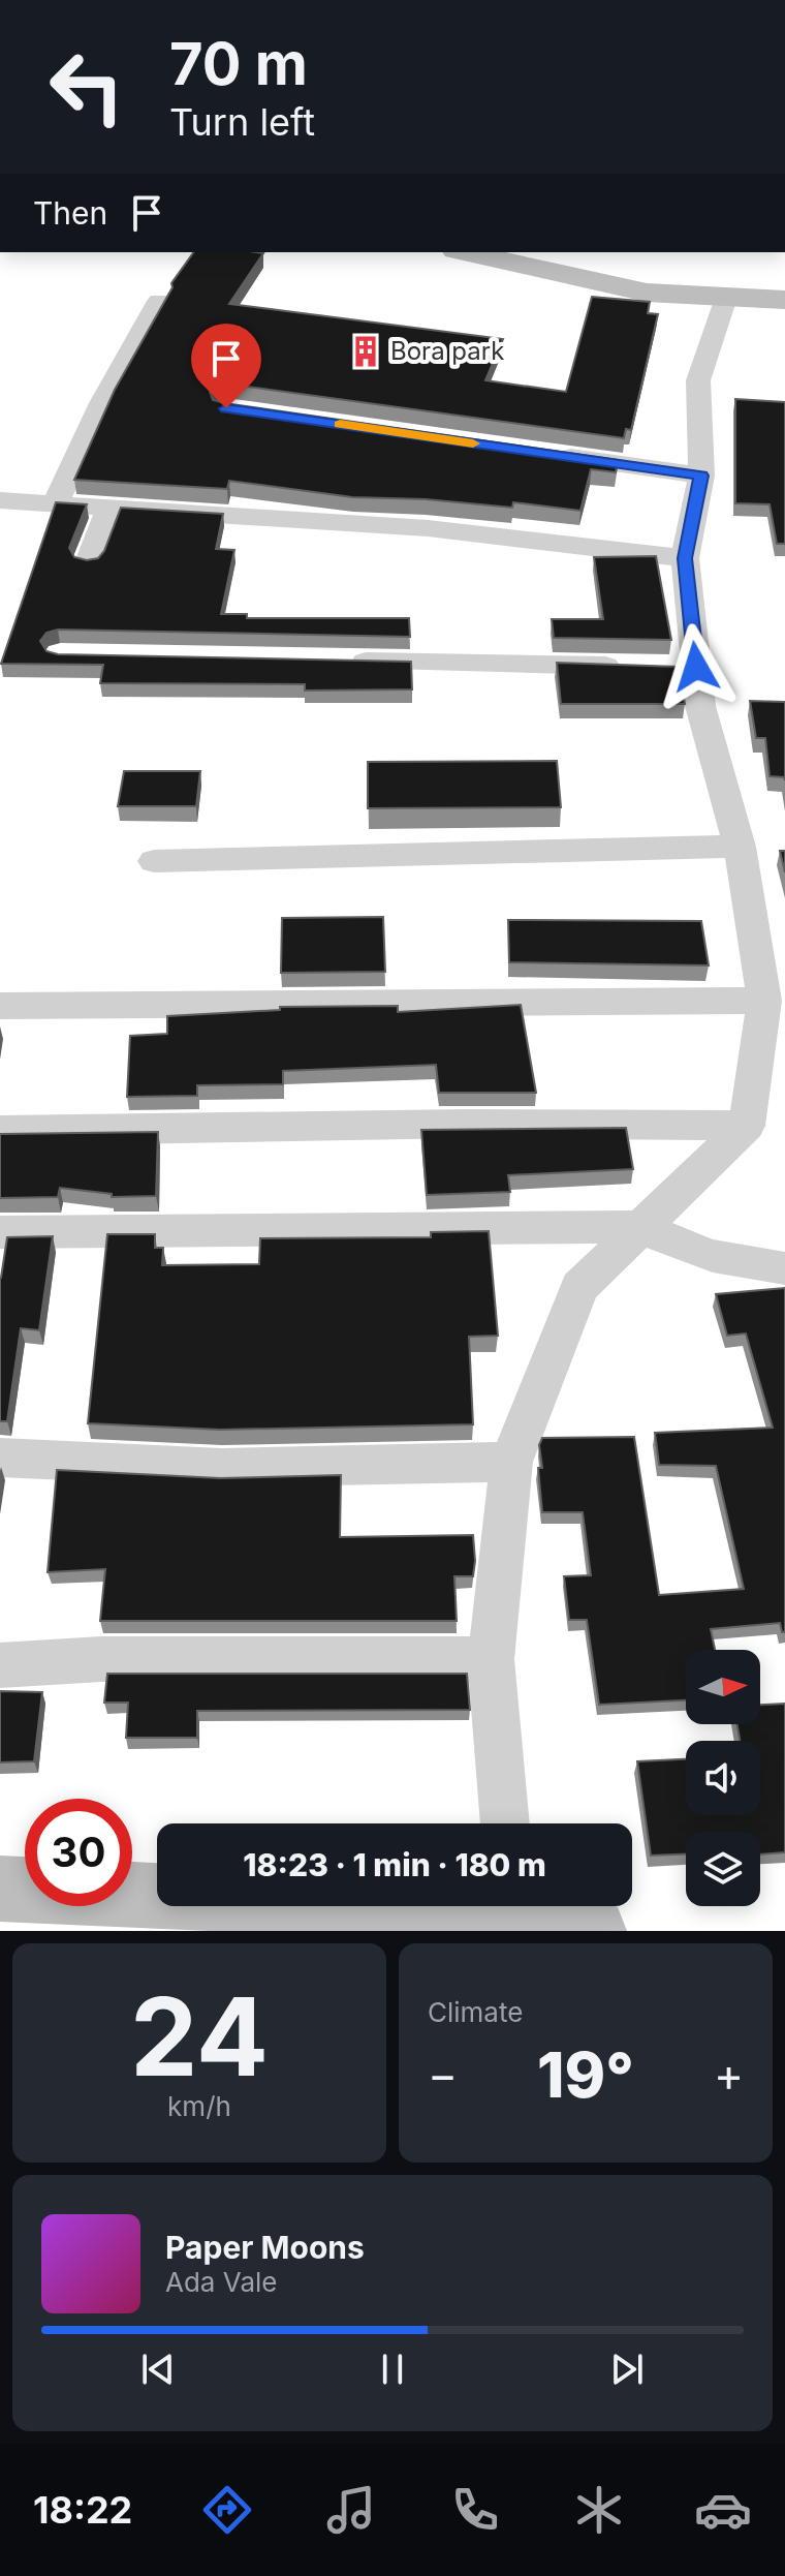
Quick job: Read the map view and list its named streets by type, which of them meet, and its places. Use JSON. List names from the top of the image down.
{
  "places": {
    "building": ["Bora park"]
  },
  "north": "right",
  "page": {
    "turn": ["70 m", "Turn left"],
    "then": "Then",
    "limit": "30",
    "trip": "18:23 · 1 min · 180 m",
    "tile": [
      ["24", "km/h"],
      "Climate"
    ],
    "heat": ["−", "19°", "+"],
    "song": ["Paper Moons", "Ada Vale"],
    "tabs": "18:22"
  }
}
